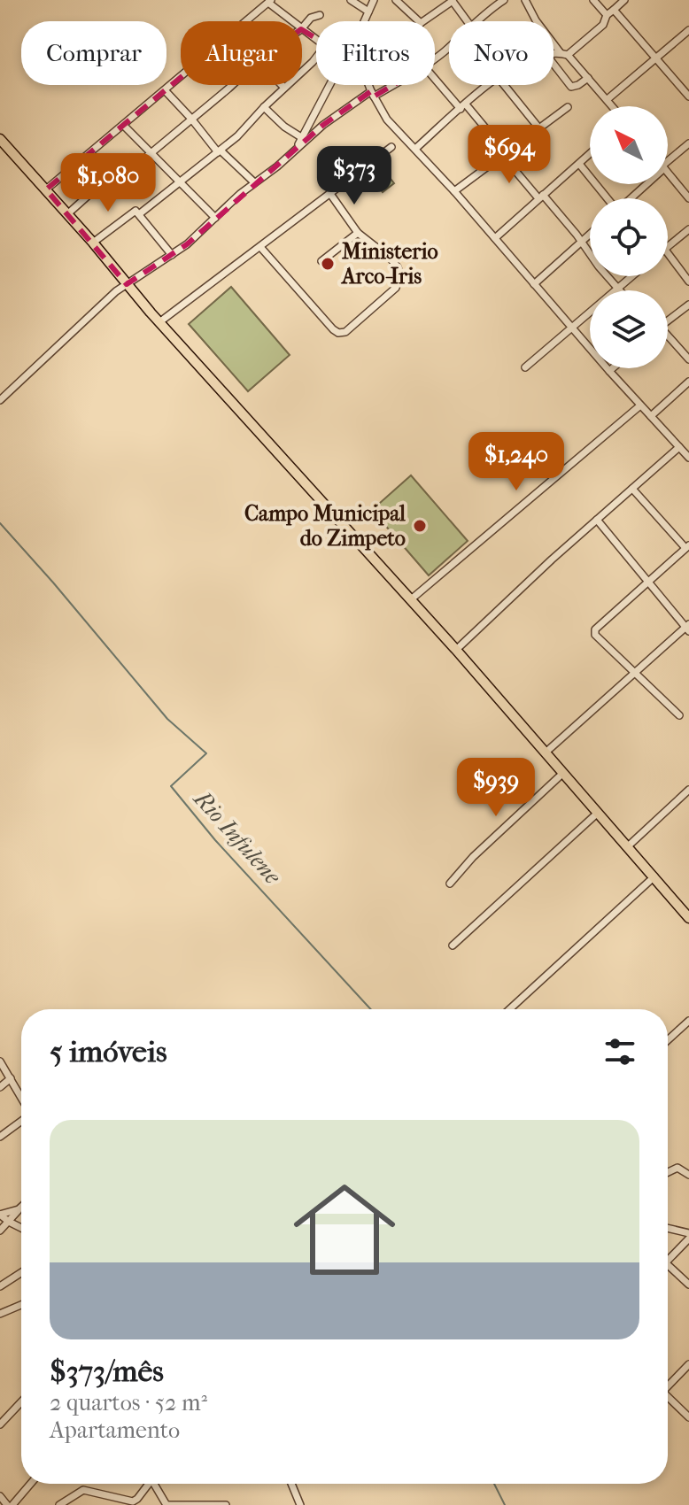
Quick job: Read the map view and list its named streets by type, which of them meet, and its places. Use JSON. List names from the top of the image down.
{
  "water": ["Rio Infulene"],
  "places": ["Ministerio Arco-Iris", "Campo Municipal do Zimpeto"],
  "north": "top left",
  "page": {
    "chip": [
      "Comprar",
      "Alugar",
      "Filtros",
      "Novo"
    ],
    "price": [
      "$694",
      "$373",
      "$1,080",
      "$1,240",
      "$939"
    ],
    "heading": "5 imóveis",
    "list": [
      {
        "name": "$373/mês",
        "note": "2 quartos · 52 m² · Apartamento"
      }
    ]
  }
}
